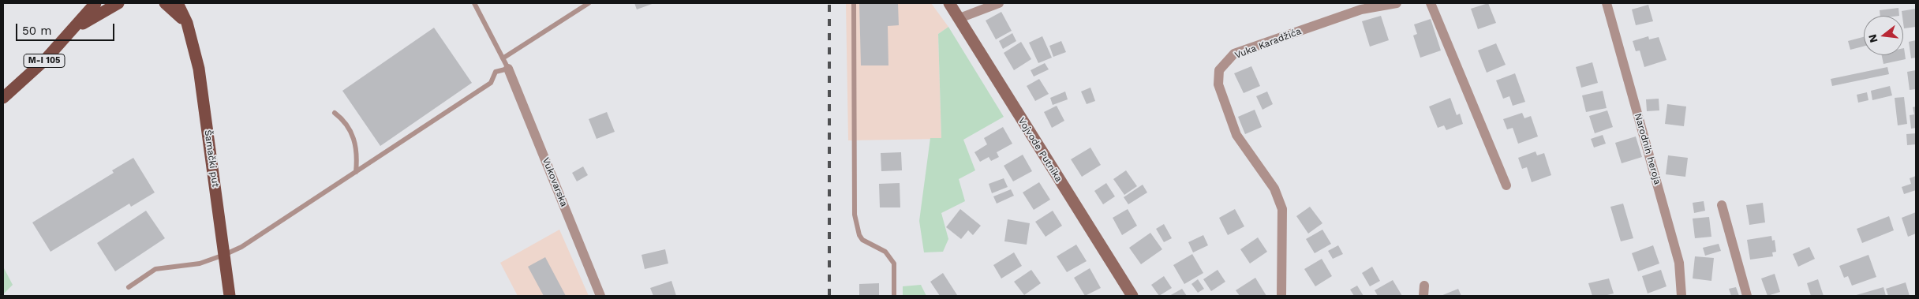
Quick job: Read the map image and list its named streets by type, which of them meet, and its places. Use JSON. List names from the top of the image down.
{
  "streets": {
    "main road": ["M-I 105", "Šamački put"],
    "street": [
      "Vuka Karadžića",
      "Narodnih heroja",
      "Vojvode Putnika",
      "Vukovarska"
    ]
  },
  "scale_bar": "50 m",
  "north": "left"
}
